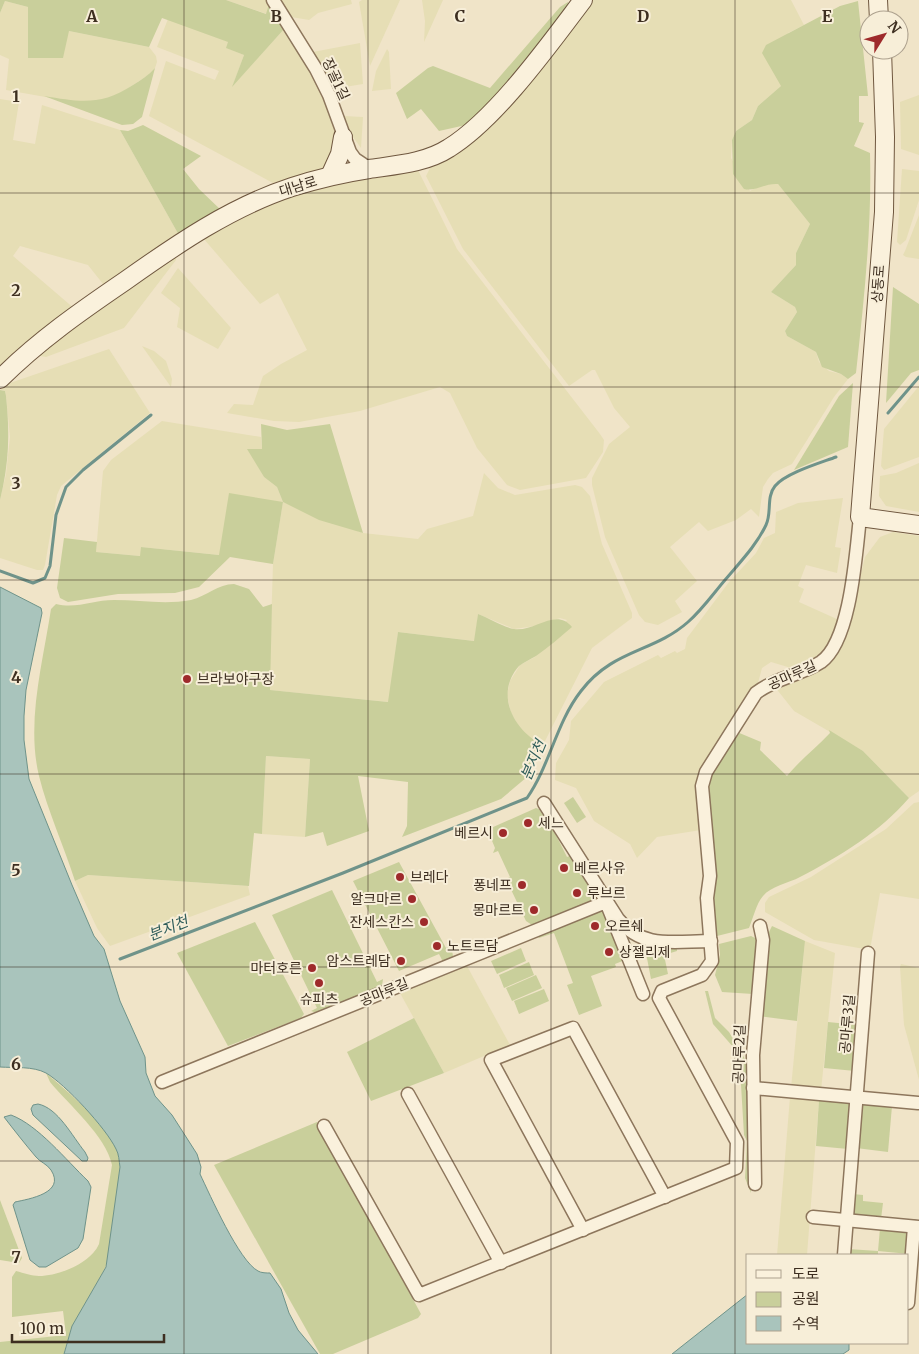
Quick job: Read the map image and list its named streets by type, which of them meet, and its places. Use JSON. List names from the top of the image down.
{
  "streets": {
    "street": [
      "장골1길",
      "대남로",
      "상동로",
      "공마루길",
      "공마루3길",
      "공마루2길"
    ]
  },
  "crossings": [
    ["장골1길", "대남로"],
    ["상동로", "공마루길"]
  ],
  "water": ["분지천"],
  "places": [
    "브라보야구장",
    "세느",
    "베르시",
    "베르사유",
    "브레다",
    "퐁네프",
    "루브르",
    "알크마르",
    "몽마르트",
    "잔세스칸스",
    "오르쉐",
    "노트르담",
    "상젤리제",
    "암스트레담",
    "마터호른",
    "슈피츠"
  ],
  "legend": ["도로", "공원", "수역"],
  "scale_bar": "100 m",
  "north": "top right",
  "grid": {
    "columns": [
      "A",
      "B",
      "C",
      "D",
      "E"
    ],
    "rows": [
      "1",
      "2",
      "3",
      "4",
      "5",
      "6",
      "7"
    ]
  }
}
